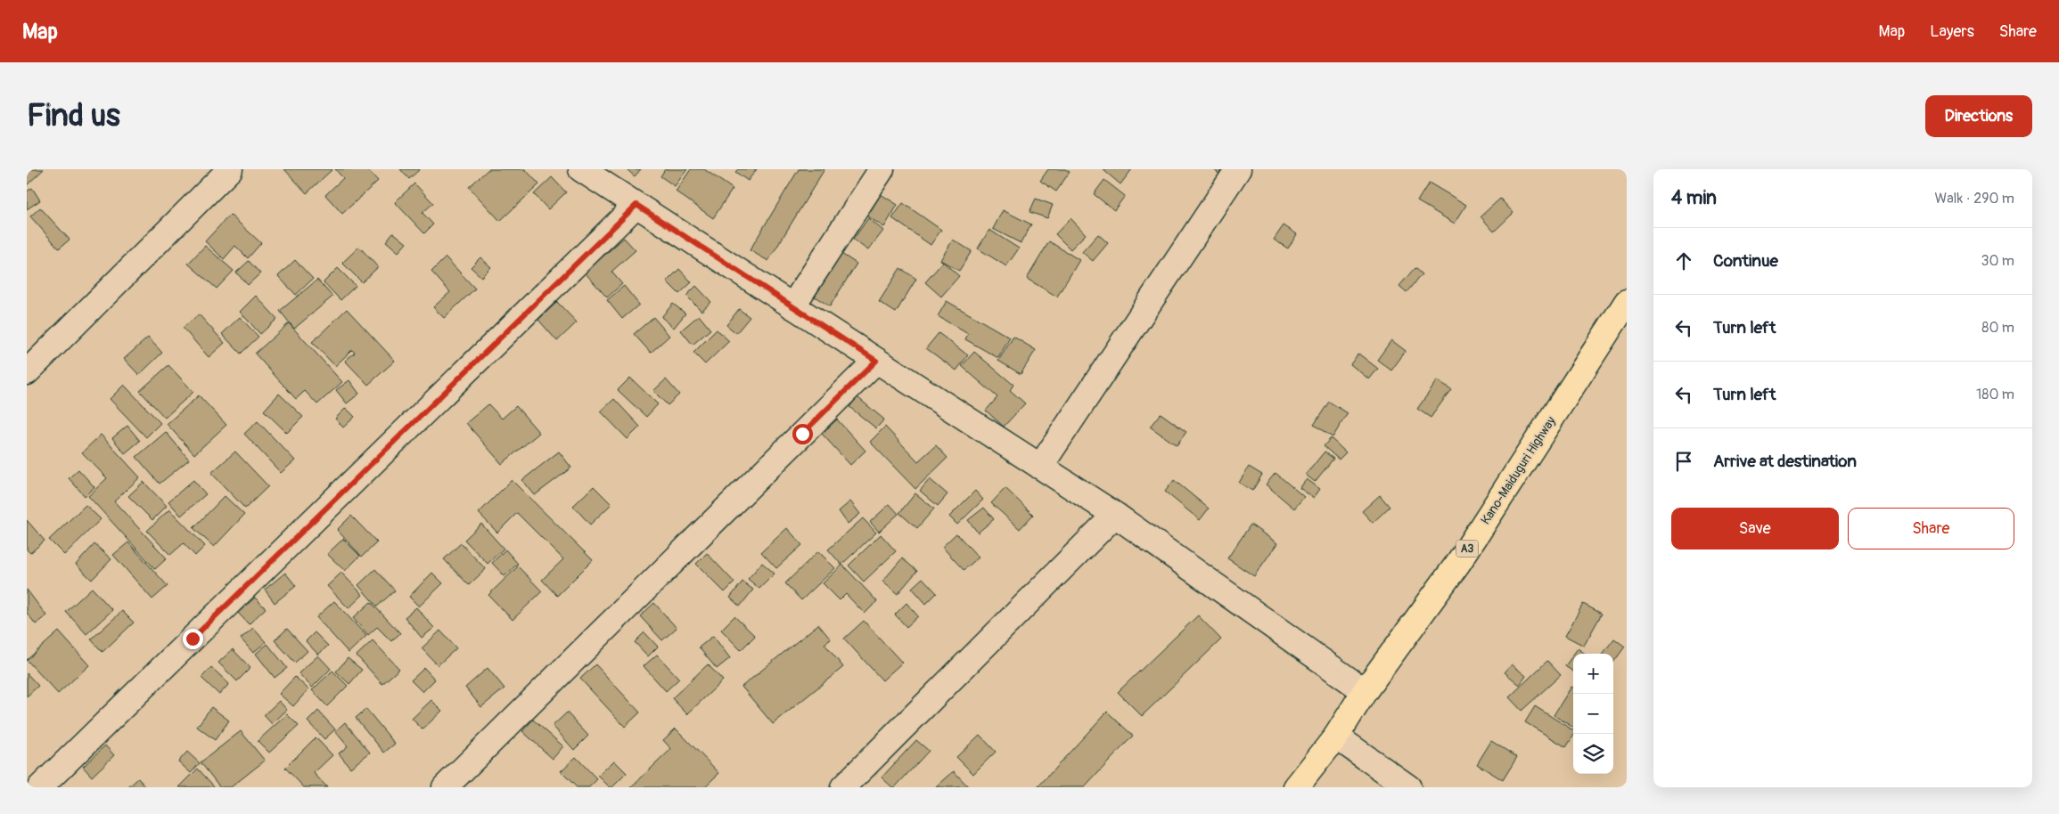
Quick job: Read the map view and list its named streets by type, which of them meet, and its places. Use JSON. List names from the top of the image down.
{
  "streets": {
    "highway": ["Kano-Maiduguri Highway", "A3"]
  },
  "page": {
    "header": "Map",
    "nav": ["Map", "Layers", "Share"],
    "buttons": [
      "Directions",
      ["Save", "Share"]
    ],
    "title": "Find us",
    "heading": ["4 min", "Walk · 290 m"],
    "list": [
      ["Continue", "30 m"],
      ["Turn left", "80 m"],
      ["Turn left", "180 m"],
      "Arrive at destination"
    ],
    "map_buttons": ["+", "−"]
  }
}
